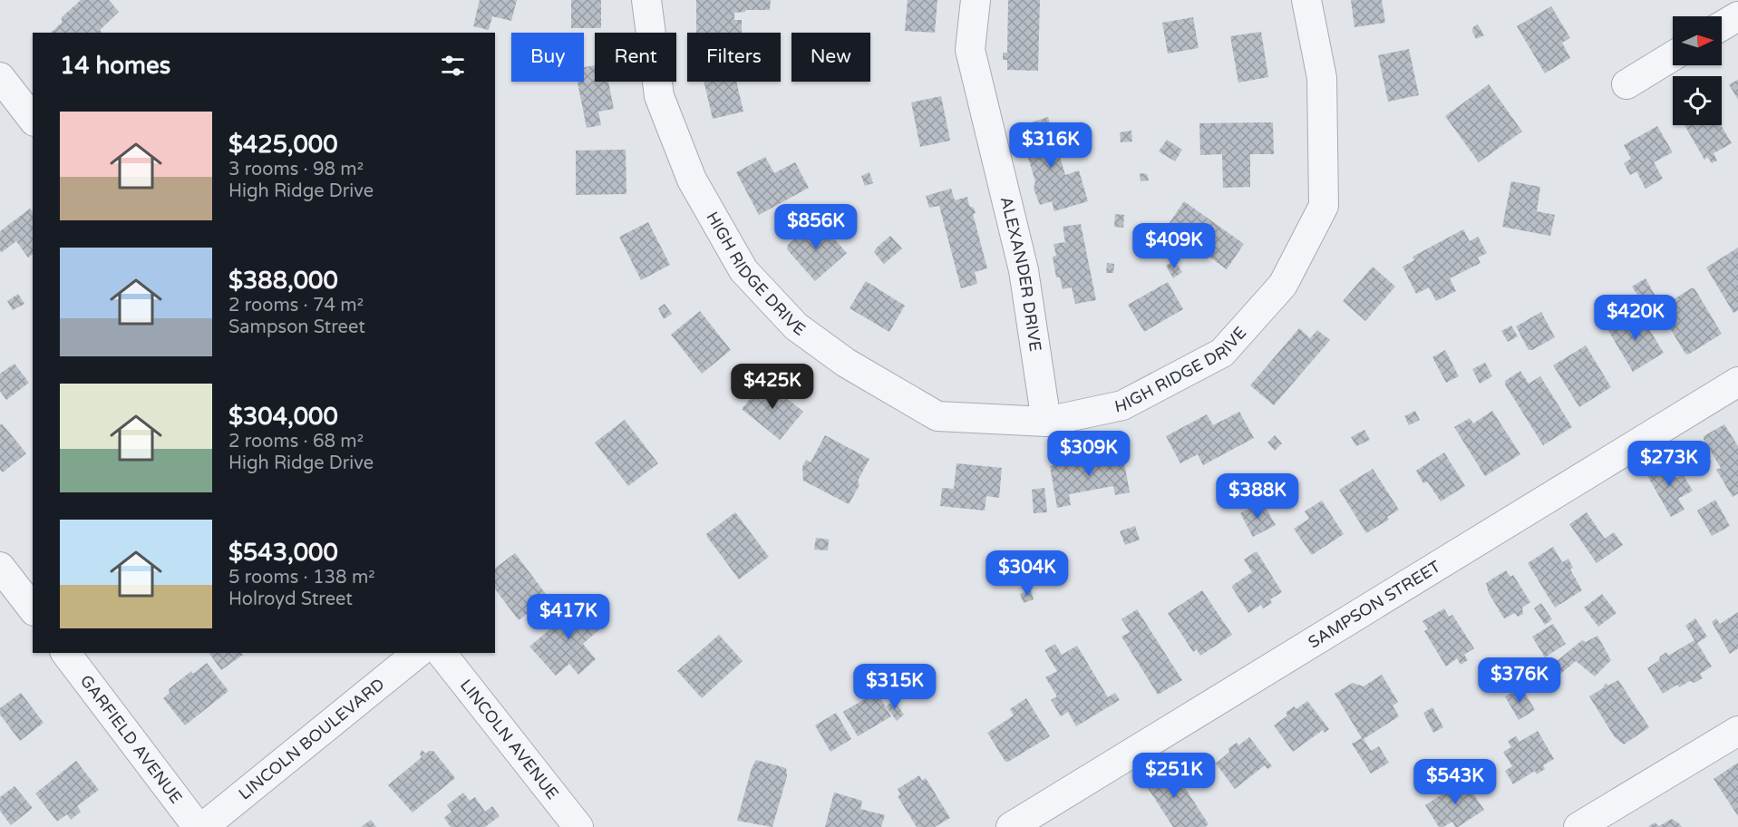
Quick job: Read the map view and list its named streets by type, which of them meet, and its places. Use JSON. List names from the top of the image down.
{
  "streets": {
    "street": [
      "HIGH RIDGE DRIVE",
      "ALEXANDER DRIVE",
      "SAMPSON STREET",
      "GARFIELD AVENUE",
      "LINCOLN BOULEVARD",
      "LINCOLN AVENUE"
    ]
  },
  "crossings": [
    ["HIGH RIDGE DRIVE", "ALEXANDER DRIVE"]
  ],
  "north": "right",
  "page": {
    "chip": [
      "Buy",
      "Rent",
      "Filters",
      "New"
    ],
    "heading": "14 homes",
    "list": [
      {
        "name": "$425,000",
        "note": "3 rooms · 98 m² · High Ridge Drive"
      },
      {
        "name": "$388,000",
        "note": "2 rooms · 74 m² · Sampson Street"
      },
      {
        "name": "$304,000",
        "note": "2 rooms · 68 m² · High Ridge Drive"
      },
      {
        "name": "$543,000",
        "note": "5 rooms · 138 m² · Holroyd Street"
      }
    ],
    "price": [
      "$316K",
      "$856K",
      "$409K",
      "$420K",
      "$425K",
      "$309K",
      "$273K",
      "$388K",
      "$304K",
      "$417K",
      "$376K",
      "$315K",
      "$251K",
      "$543K"
    ]
  }
}
